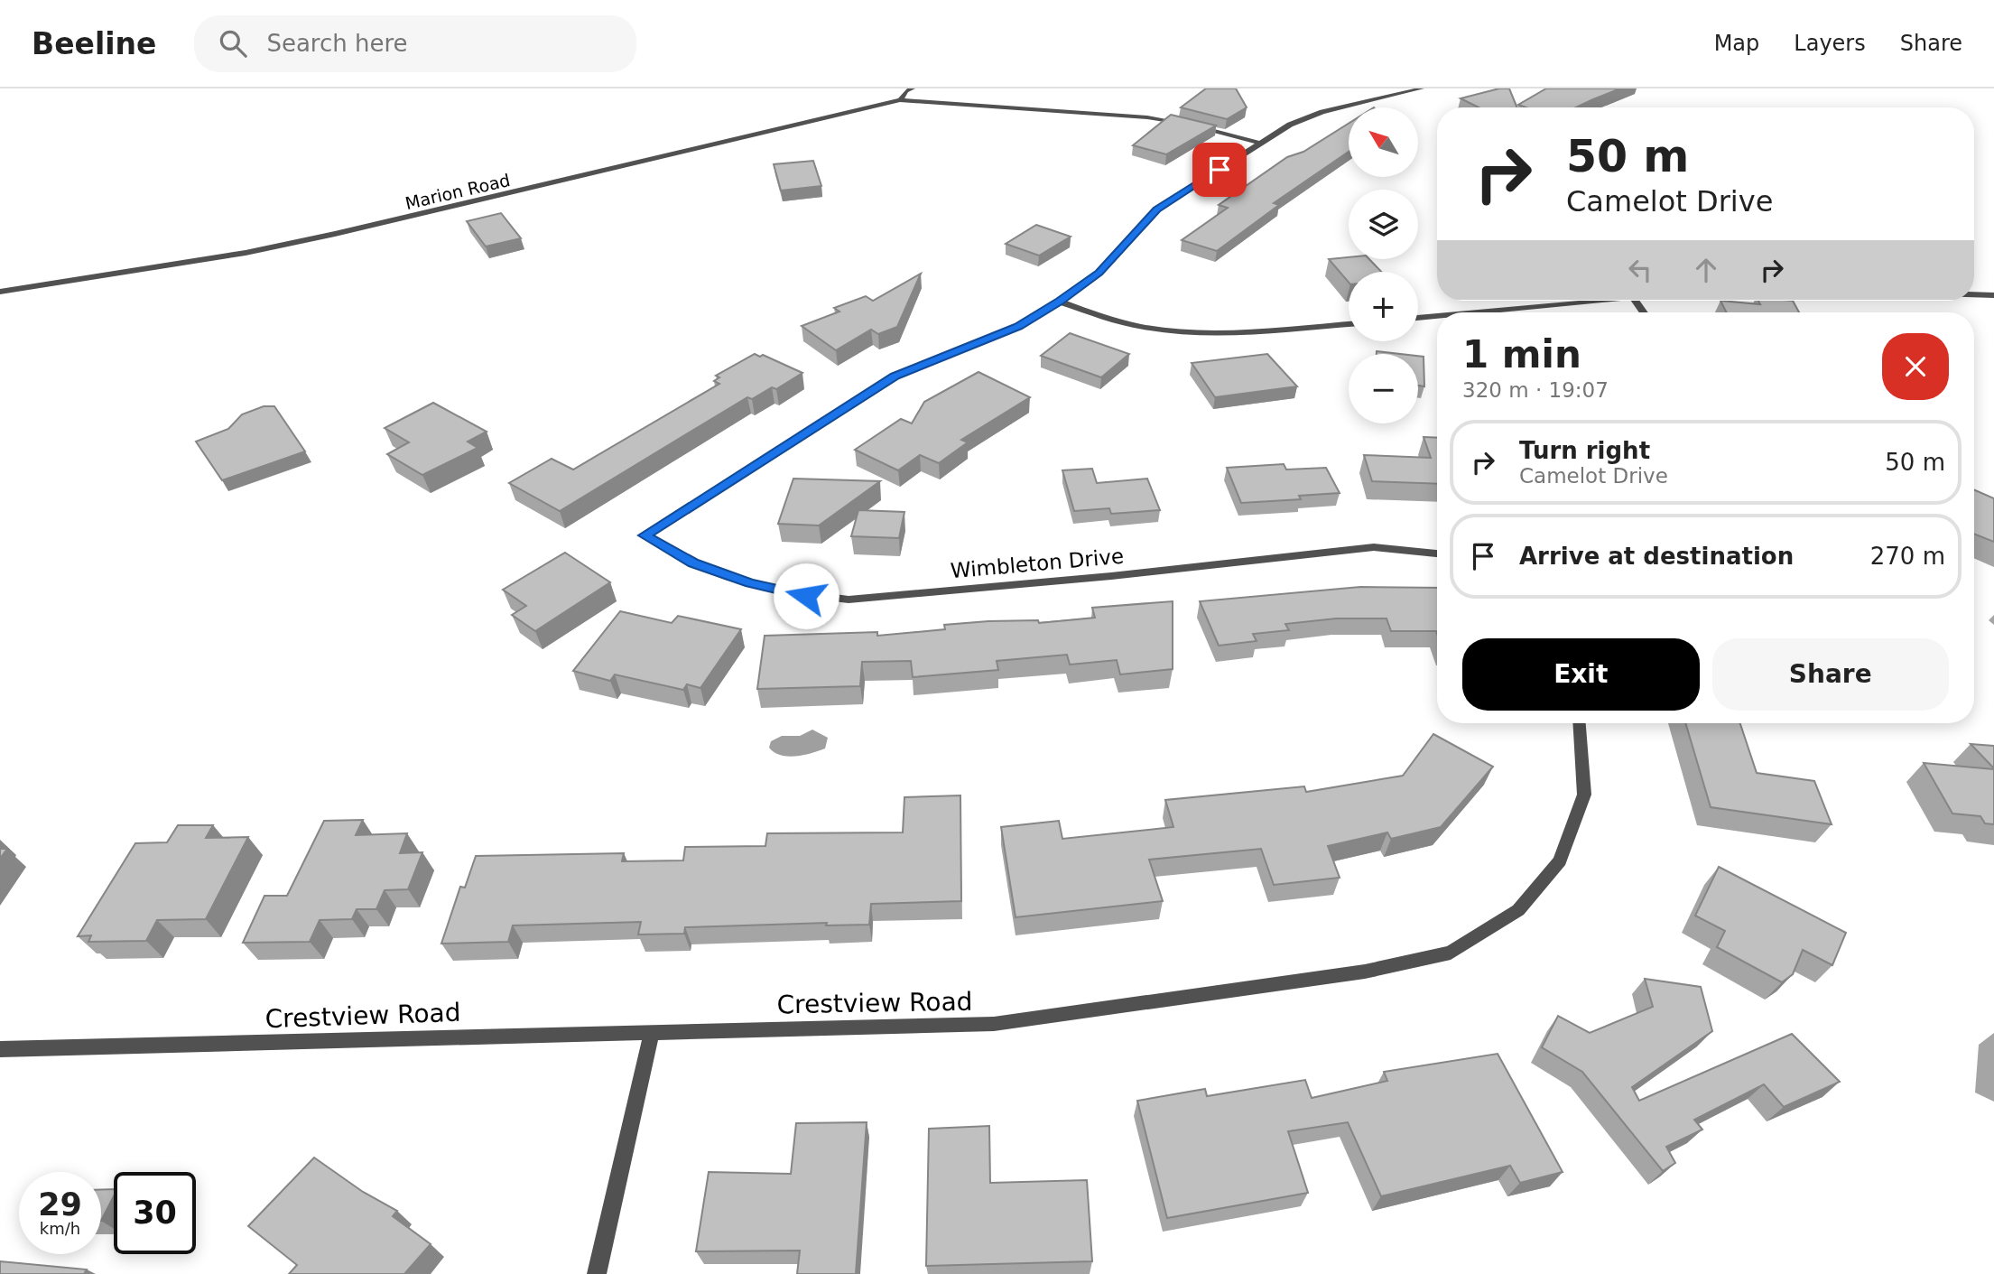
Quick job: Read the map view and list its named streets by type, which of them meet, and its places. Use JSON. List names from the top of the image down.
{
  "streets": {
    "street": ["Marion Road", "Wimbleton Drive", "Crestview Road"]
  },
  "north": "top left",
  "page": {
    "header": "Beeline",
    "search": "Search here",
    "nav": ["Map", "Layers", "Share"],
    "map_buttons": ["+", "−"],
    "turn": ["50 m", "Camelot Drive"],
    "heading": ["1 min", "320 m · 19:07"],
    "list": [
      {
        "name": "Turn right",
        "note": "Camelot Drive",
        "value": "50 m"
      },
      {
        "name": "Arrive at destination",
        "value": "270 m"
      }
    ],
    "buttons": ["Exit", "Share"],
    "speed": "29 km/h",
    "limit": "30"
  }
}
